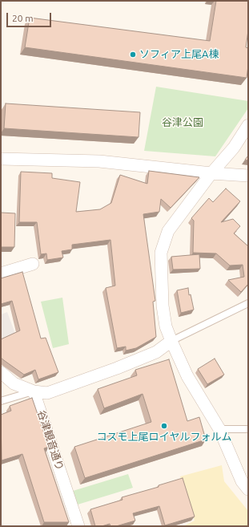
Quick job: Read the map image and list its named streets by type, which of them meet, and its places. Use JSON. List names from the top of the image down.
{
  "streets": {
    "street": ["谷津観音通り"]
  },
  "parks": ["谷津公園"],
  "places": ["ソフィア上尾A棟", "コスモ上尾ロイヤルフォルム"],
  "scale_bar": "20 m"
}
